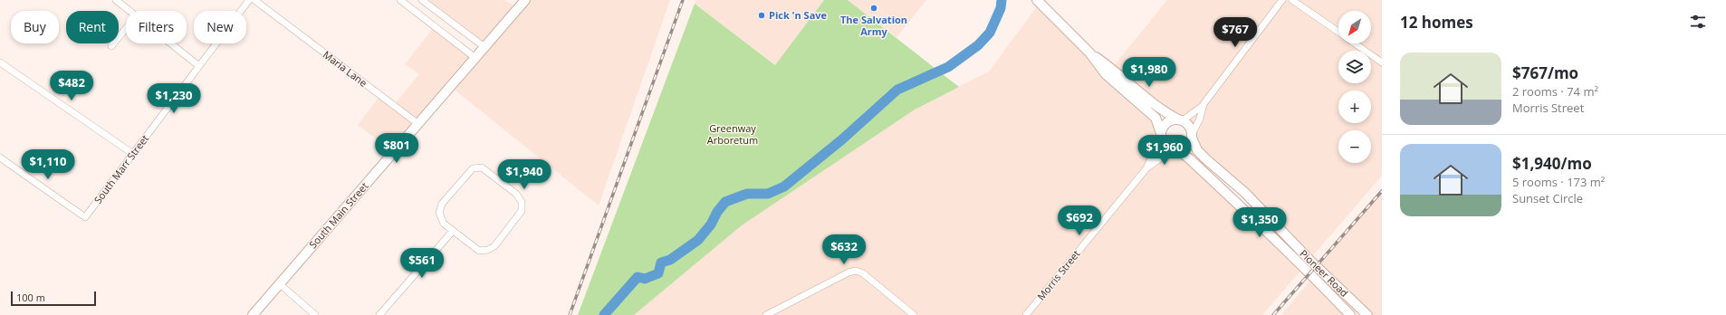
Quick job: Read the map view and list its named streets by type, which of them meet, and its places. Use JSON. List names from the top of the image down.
{
  "streets": {
    "main road": ["South Main Street", "Pioneer Road"],
    "street": ["Maria Lane", "South Marr Street", "Morris Street"]
  },
  "crossings": [
    ["Maria Lane", "South Main Street"],
    ["Pioneer Road", "Morris Street"]
  ],
  "parks": ["Greenway Arboretum"],
  "places": ["The Salvation Army", "Pick 'n Save"],
  "scale_bar": "100 m",
  "north": "bottom left",
  "page": {
    "heading": "12 homes",
    "map_buttons": ["+", "−"],
    "chip": [
      "Buy",
      "Rent",
      "Filters",
      "New"
    ],
    "price": [
      "$767",
      "$1,980",
      "$482",
      "$1,230",
      "$801",
      "$1,960",
      "$1,110",
      "$1,940",
      "$692",
      "$1,350",
      "$632",
      "$561"
    ],
    "list": [
      {
        "name": "$767/mo",
        "note": "2 rooms · 74 m² · Morris Street"
      },
      {
        "name": "$1,940/mo",
        "note": "5 rooms · 173 m² · Sunset Circle"
      }
    ],
    "scale": "100 m"
  }
}
